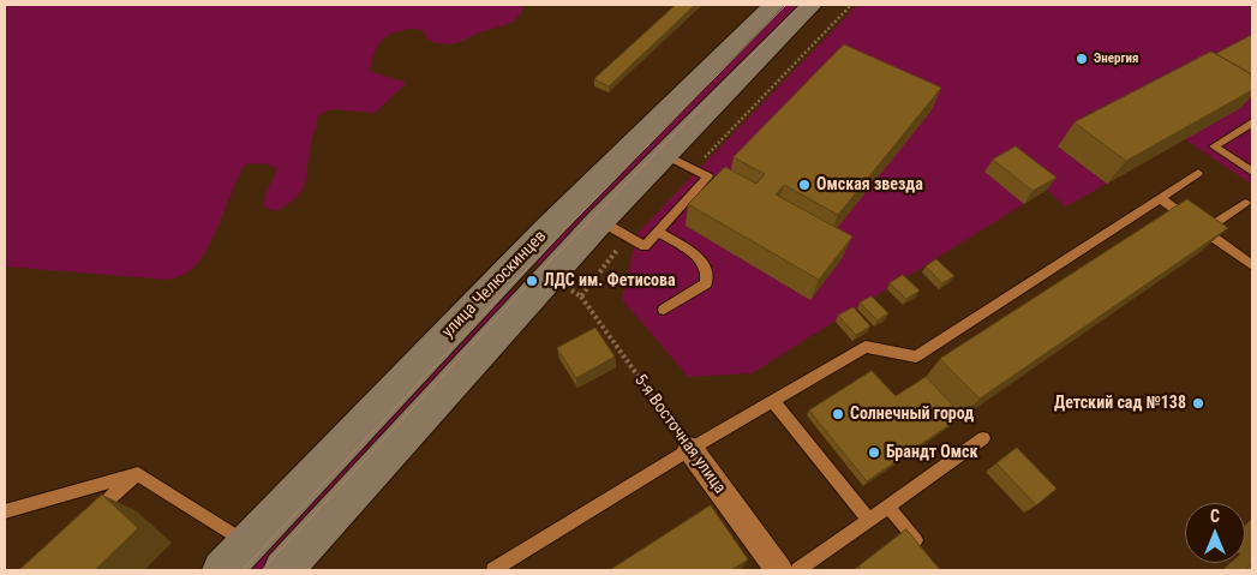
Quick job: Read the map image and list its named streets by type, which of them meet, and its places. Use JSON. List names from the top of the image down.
{
  "streets": {
    "main road": ["улица Челюскинцев"],
    "street": ["5-я Восточная улица"]
  },
  "places": [
    "Энергия",
    "Омская звезда",
    "ЛДС им. Фетисова",
    "Детский сад №138",
    "Солнечный город",
    "Брандт Омск"
  ],
  "north": "top"
}
